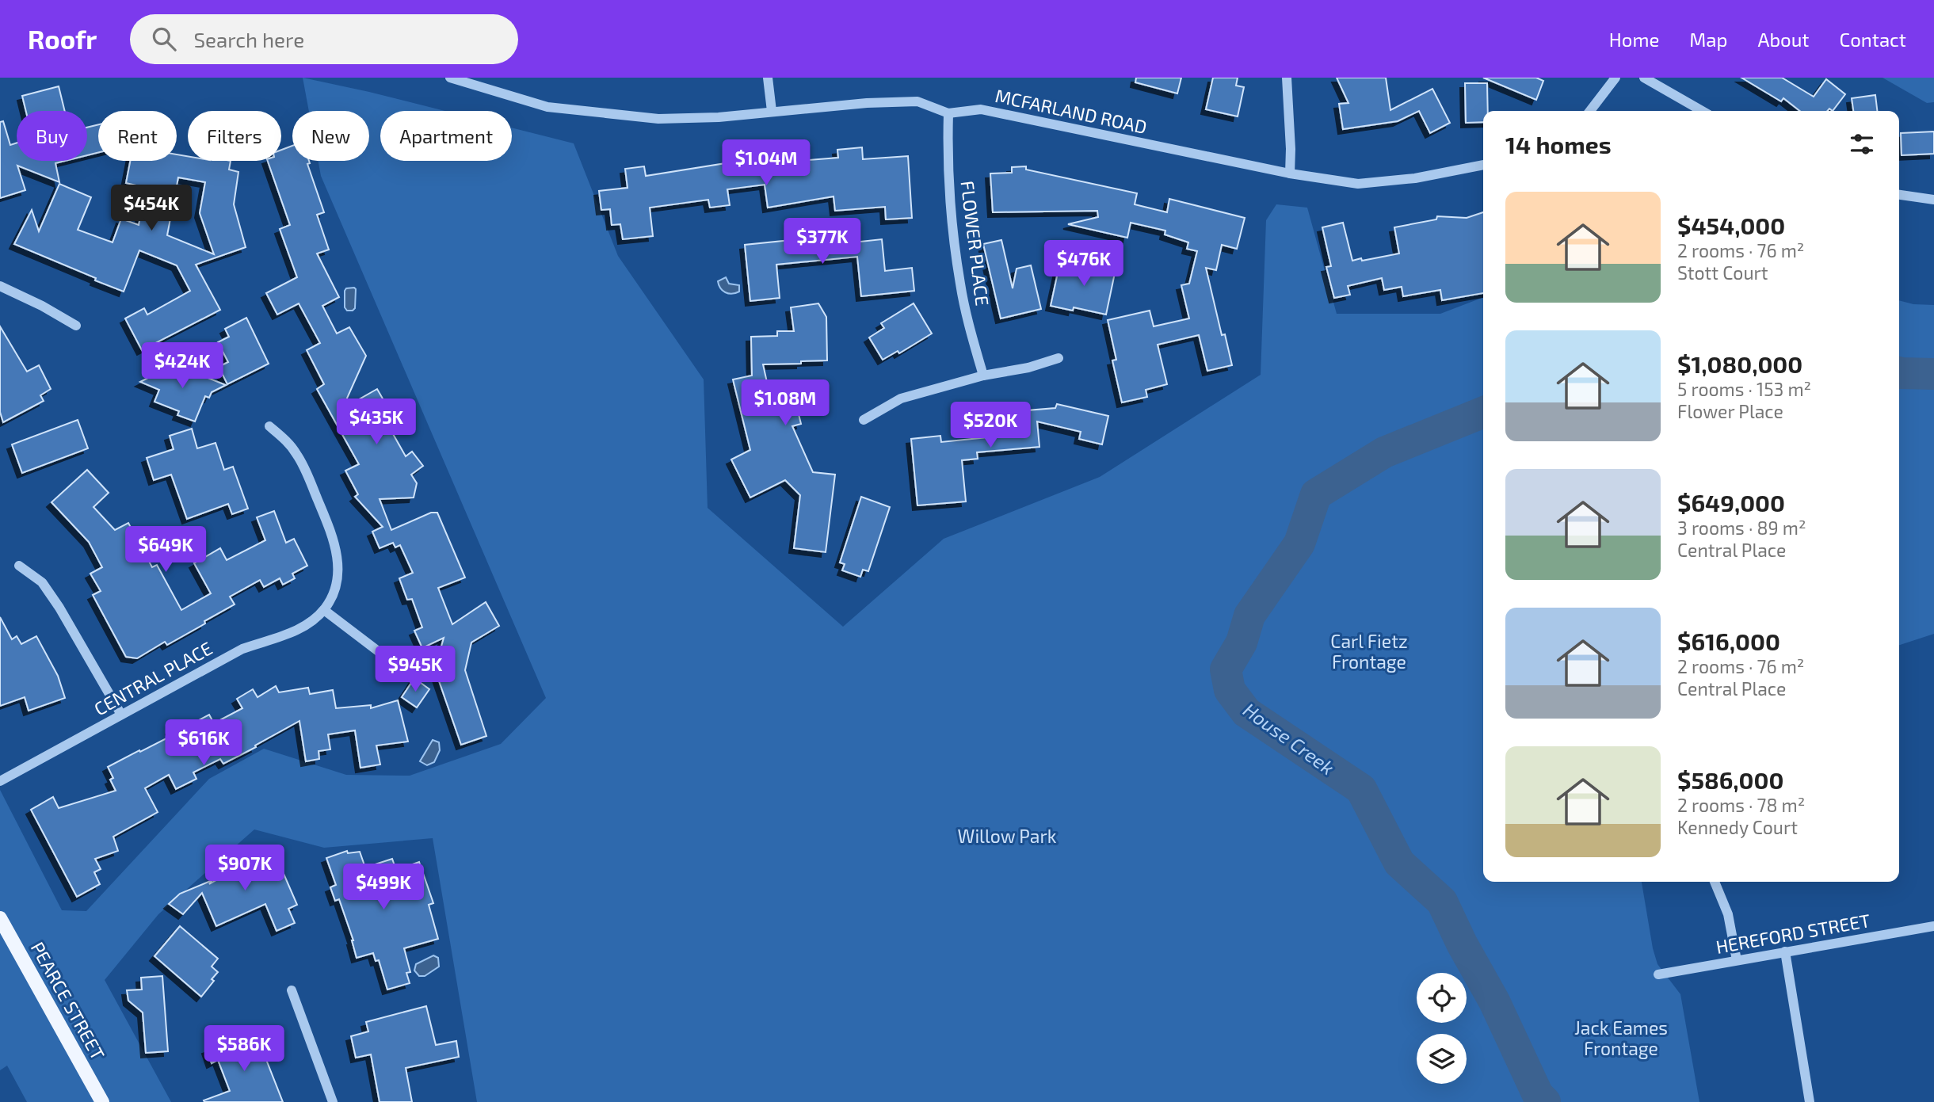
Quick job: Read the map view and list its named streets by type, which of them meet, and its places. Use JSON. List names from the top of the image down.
{
  "streets": {
    "main road": ["PEARCE STREET"],
    "street": [
      "MCFARLAND ROAD",
      "FLOWER PLACE",
      "CENTRAL PLACE",
      "HEREFORD STREET"
    ]
  },
  "crossings": [
    ["MCFARLAND ROAD", "FLOWER PLACE"]
  ],
  "water": ["House Creek"],
  "parks": ["Carl Fietz Frontage", "Willow Park", "Jack Eames Frontage"],
  "page": {
    "header": "Roofr",
    "search": "Search here",
    "nav": [
      "Home",
      "Map",
      "About",
      "Contact"
    ],
    "chip": [
      "Buy",
      "Rent",
      "Filters",
      "New",
      "Apartment"
    ],
    "heading": "14 homes",
    "price": [
      "$1.04M",
      "$454K",
      "$377K",
      "$476K",
      "$424K",
      "$1.08M",
      "$435K",
      "$520K",
      "$649K",
      "$945K",
      "$616K",
      "$907K",
      "$499K",
      "$586K"
    ],
    "list": [
      {
        "name": "$454,000",
        "note": "2 rooms · 76 m² · Stott Court"
      },
      {
        "name": "$1,080,000",
        "note": "5 rooms · 153 m² · Flower Place"
      },
      {
        "name": "$649,000",
        "note": "3 rooms · 89 m² · Central Place"
      },
      {
        "name": "$616,000",
        "note": "2 rooms · 76 m² · Central Place"
      },
      {
        "name": "$586,000",
        "note": "2 rooms · 78 m² · Kennedy Court"
      }
    ]
  }
}
